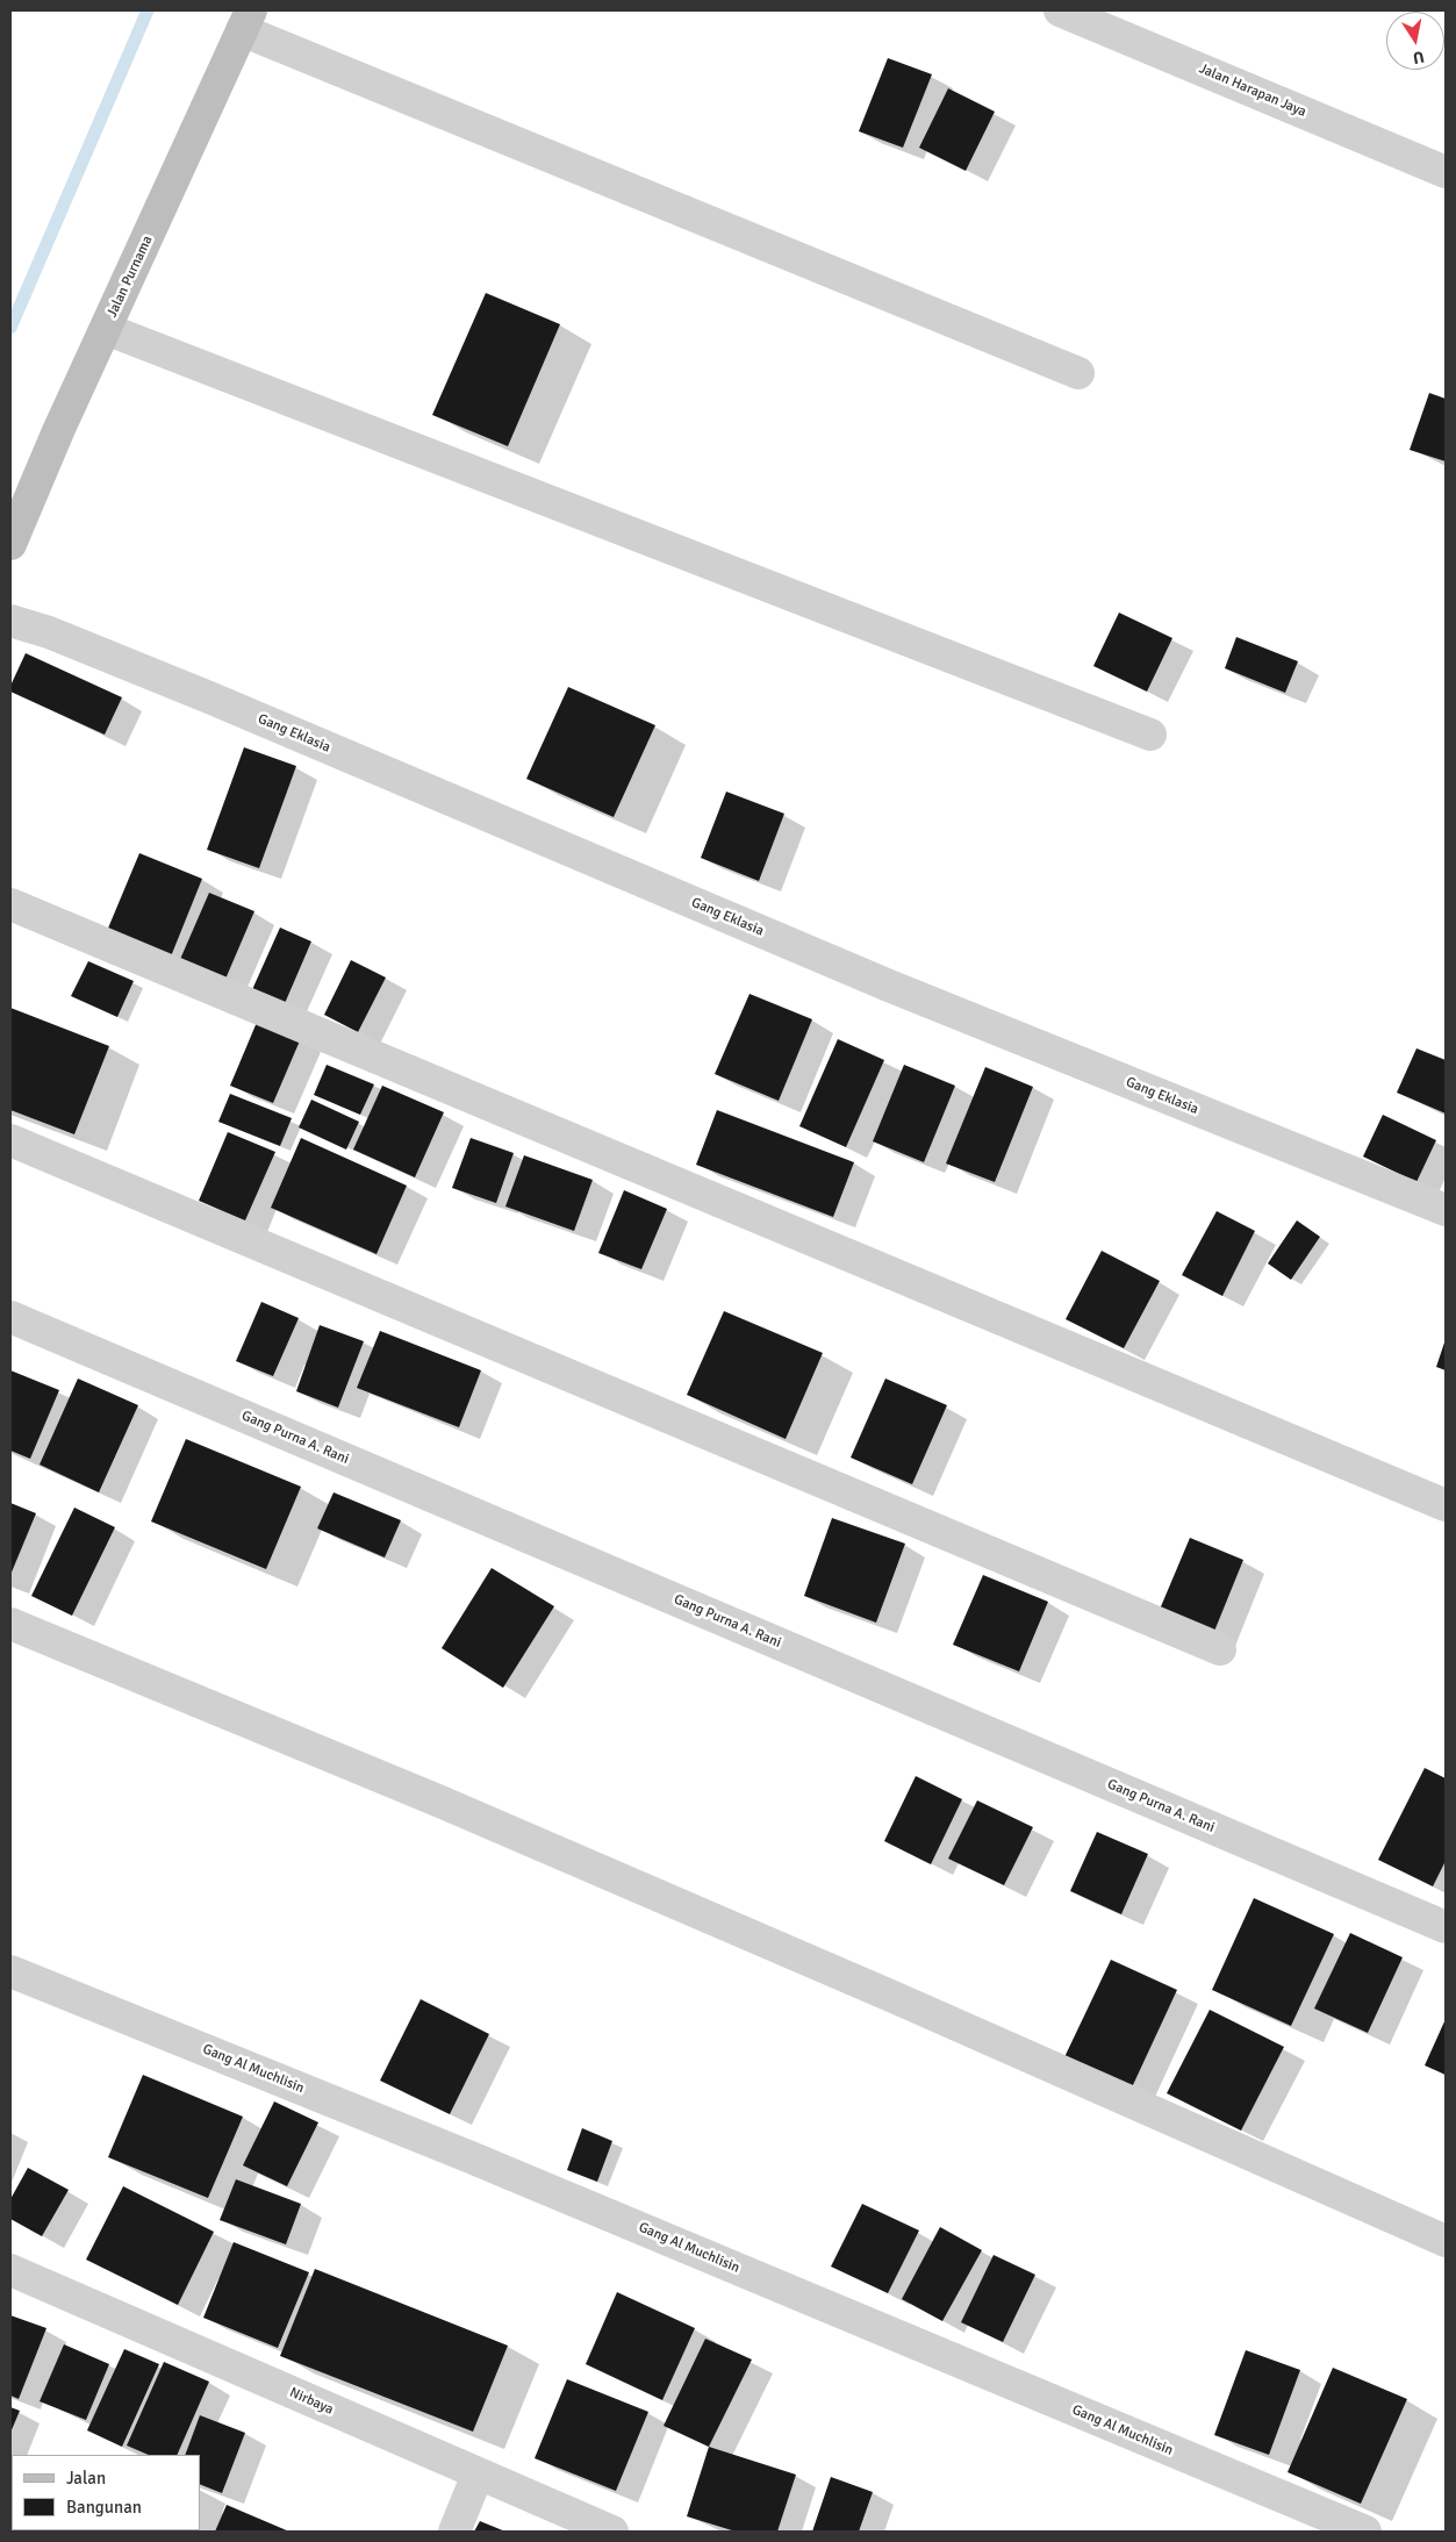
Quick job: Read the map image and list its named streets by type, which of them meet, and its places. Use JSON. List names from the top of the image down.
{
  "streets": {
    "street": [
      "Jalan Harapan Jaya",
      "Jalan Purnama",
      "Gang Eklasia",
      "Gang Purna A. Rani",
      "Gang Al Muchlisin",
      "Nirbaya"
    ]
  },
  "legend": ["Jalan", "Bangunan"],
  "north": "bottom"
}
